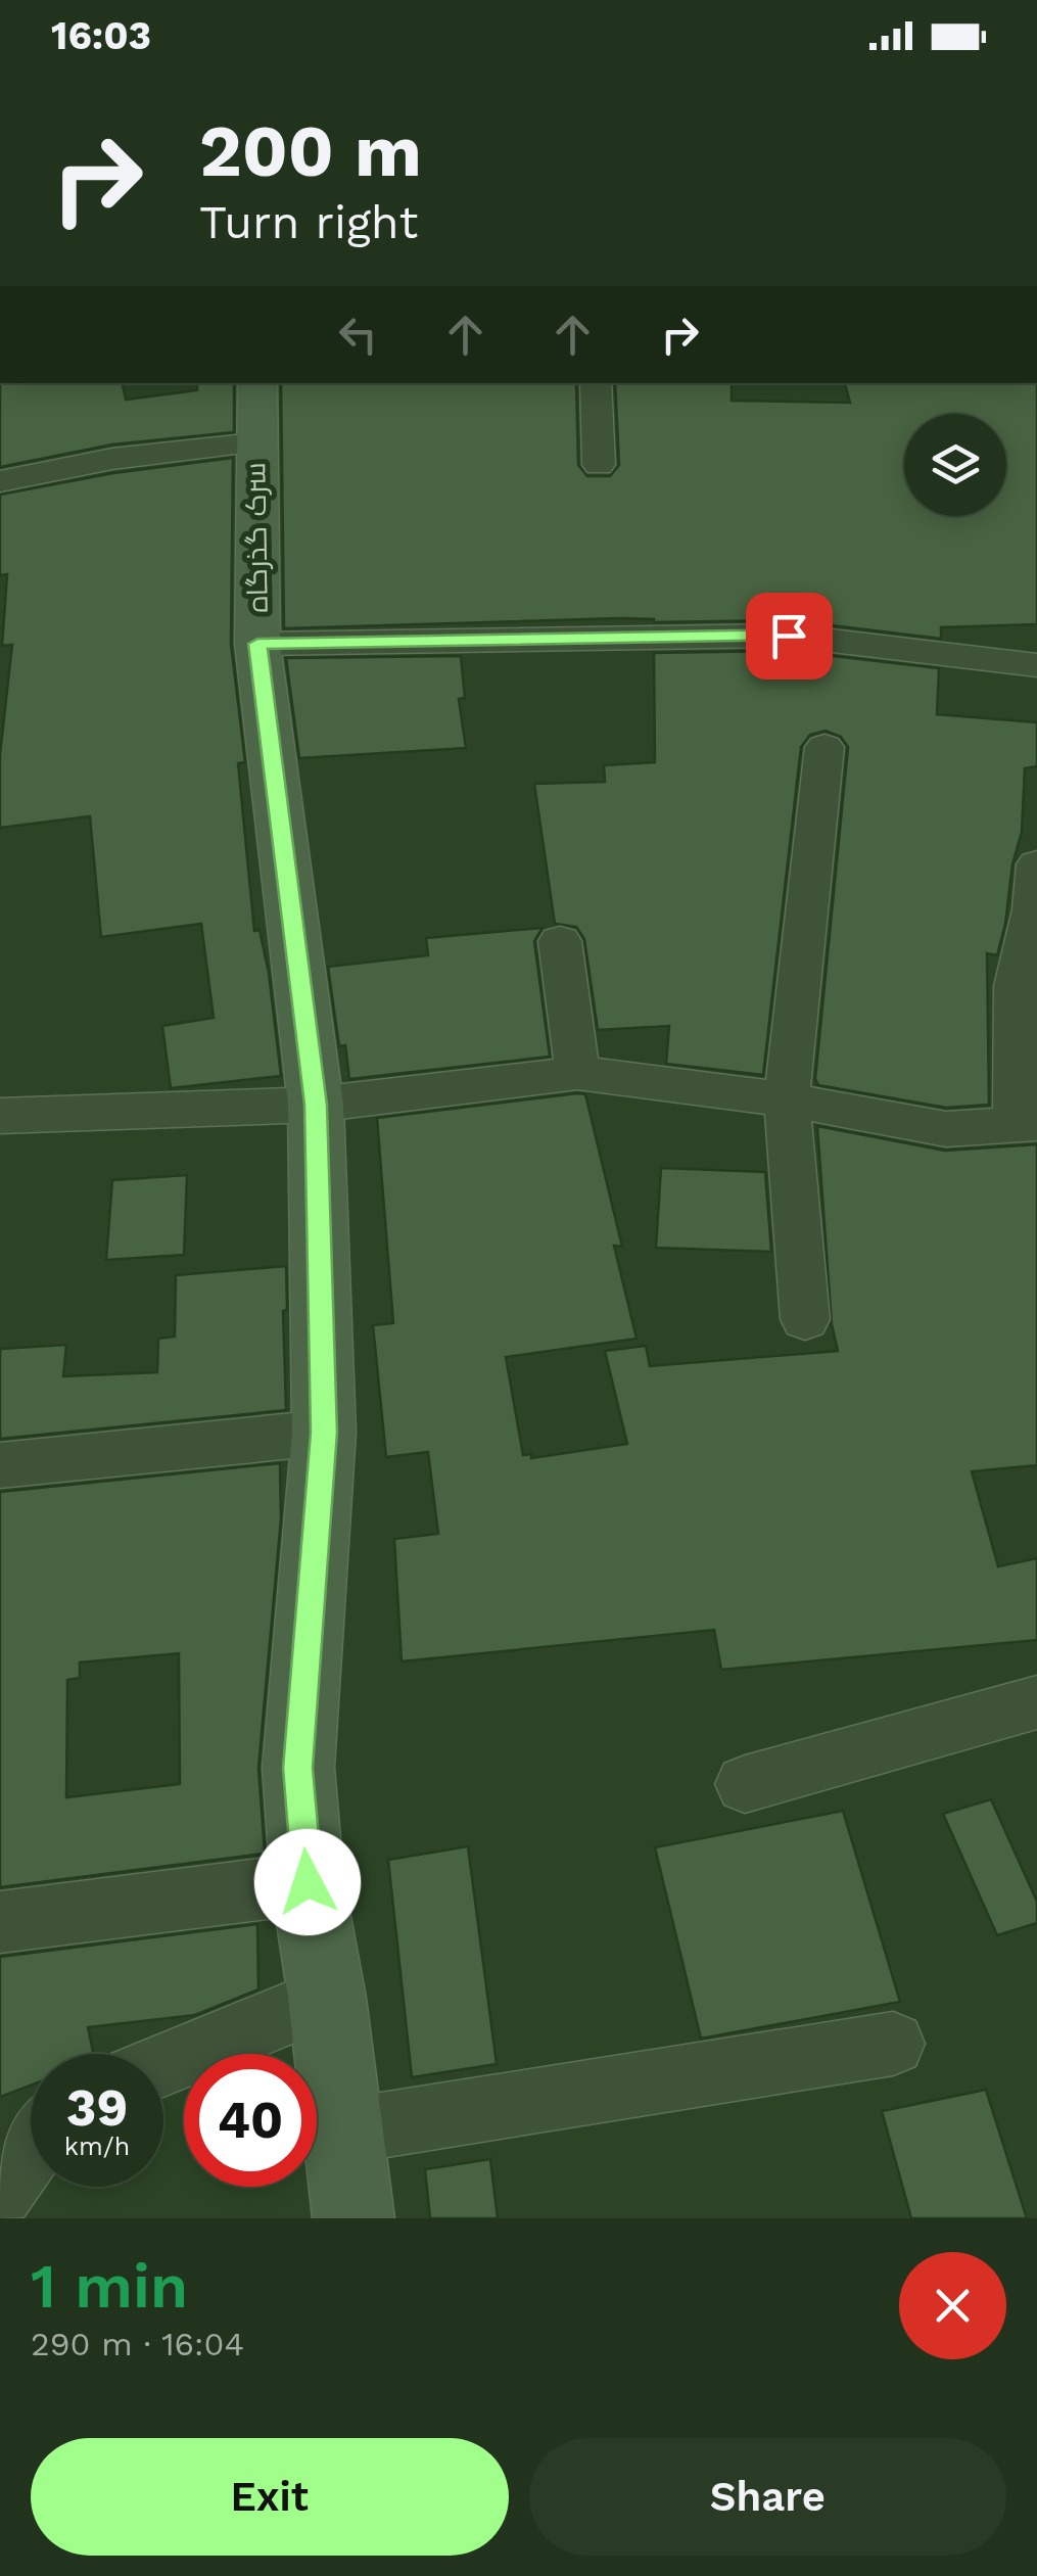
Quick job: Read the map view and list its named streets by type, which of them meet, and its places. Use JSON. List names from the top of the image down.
{
  "streets": {
    "street": ["سرک گذرگاه"]
  },
  "page": {
    "status": "16:03",
    "turn": ["200 m", "Turn right"],
    "speed": "39 km/h",
    "limit": "40",
    "heading": ["1 min", "290 m · 16:04"],
    "buttons": ["Exit", "Share"]
  }
}
